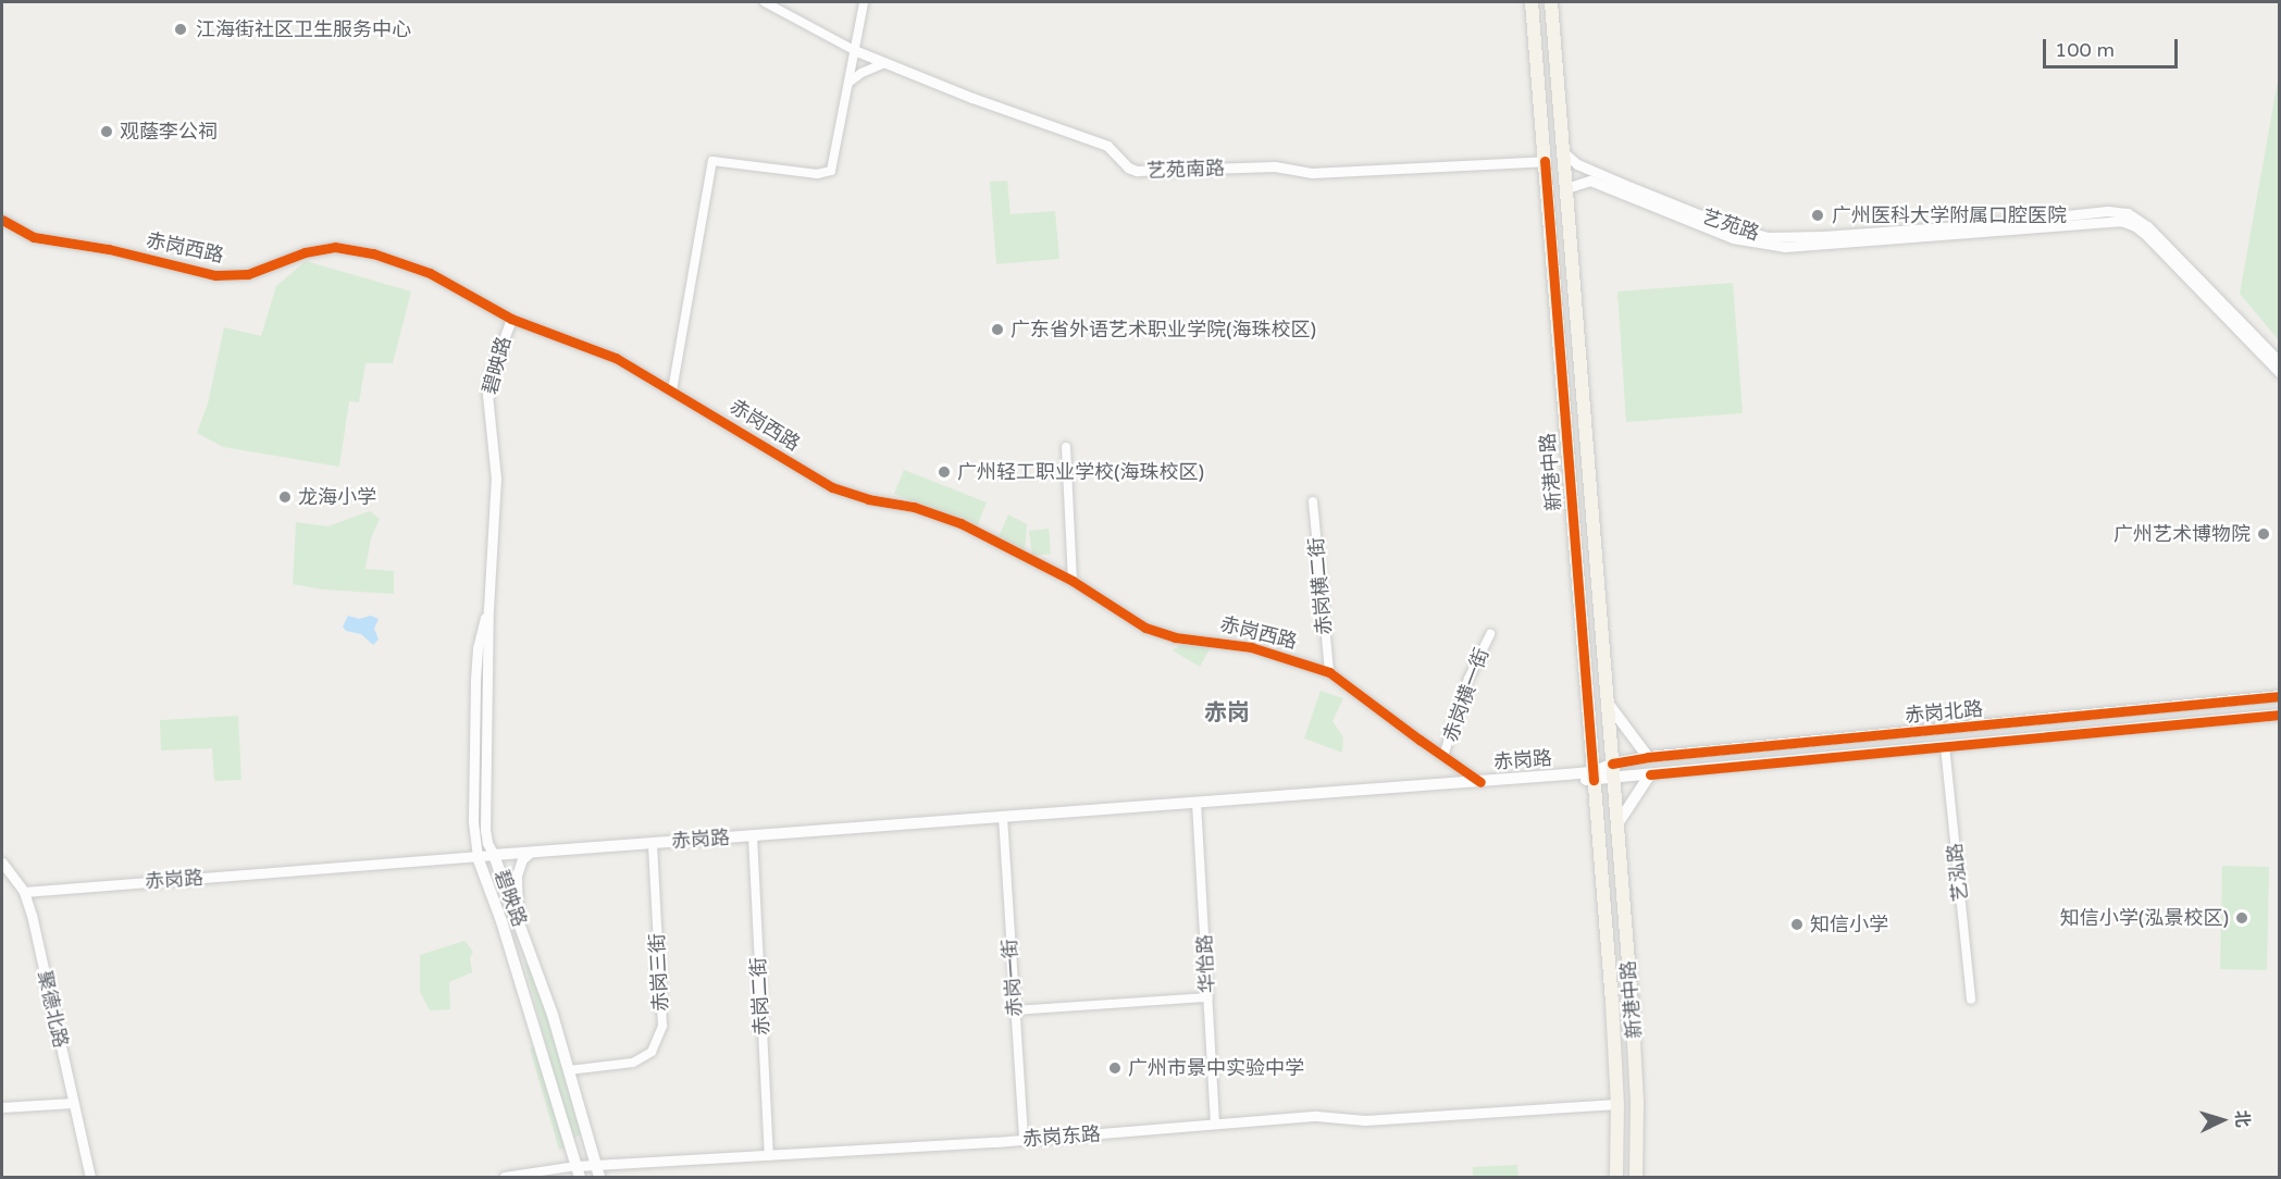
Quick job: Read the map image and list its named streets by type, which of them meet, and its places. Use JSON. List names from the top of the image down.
{
  "streets": {
    "main road": [
      "碧映路",
      "新港中路",
      "赤岗北路",
      "赤岗路"
    ],
    "street": [
      "艺苑南路",
      "艺苑路",
      "赤岗西路",
      "赤岗横二街",
      "赤岗横一街",
      "艺泓路",
      "华怡路",
      "赤岗三街",
      "赤岗一街",
      "赤岗二街",
      "聚德北路",
      "赤岗东路"
    ]
  },
  "crossings": [
    ["艺苑南路", "新港中路"],
    ["艺苑路", "新港中路"],
    ["赤岗西路", "碧映路"],
    ["赤岗西路", "赤岗横二街"],
    ["赤岗西路", "赤岗横一街"],
    ["赤岗西路", "赤岗路"],
    ["碧映路", "赤岗路"],
    ["碧映路", "赤岗三街"],
    ["碧映路", "赤岗东路"],
    ["新港中路", "赤岗北路"],
    ["新港中路", "赤岗路"],
    ["新港中路", "赤岗东路"],
    ["赤岗北路", "赤岗路"],
    ["赤岗北路", "艺泓路"],
    ["赤岗路", "华怡路"],
    ["赤岗路", "赤岗三街"],
    ["赤岗路", "赤岗一街"],
    ["赤岗路", "赤岗二街"],
    ["赤岗路", "聚德北路"],
    ["华怡路", "赤岗东路"],
    ["赤岗一街", "赤岗东路"],
    ["赤岗二街", "赤岗东路"]
  ],
  "districts": ["赤岗"],
  "places": [
    "江海街社区卫生服务中心",
    "观蔭李公祠",
    "广州医科大学附属口腔医院",
    "广东省外语艺术职业学院(海珠校区)",
    "广州轻工职业学校(海珠校区)",
    "龙海小学",
    "广州艺术博物院",
    "知信小学(泓景校区)",
    "知信小学",
    "广州市景中实验中学"
  ],
  "scale_bar": "100 m",
  "north": "right"
}
